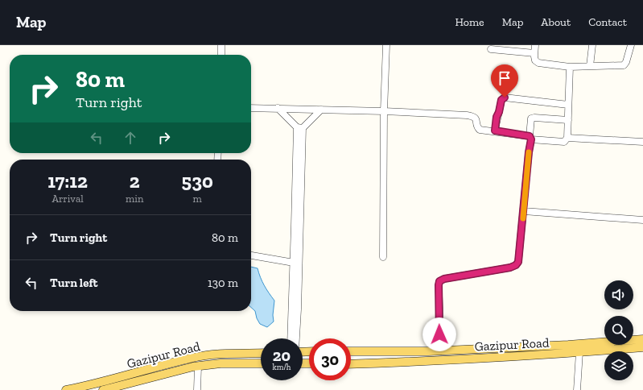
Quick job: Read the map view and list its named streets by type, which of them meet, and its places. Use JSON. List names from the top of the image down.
{
  "streets": {
    "main road": ["Gazipur Road"]
  },
  "page": {
    "header": "Map",
    "nav": [
      "Home",
      "Map",
      "About",
      "Contact"
    ],
    "turn": ["80 m", "Turn right"],
    "eta": [
      "17:12",
      "Arrival",
      "2",
      "min",
      "530",
      "m"
    ],
    "list": [
      {
        "name": "Turn right",
        "value": "80 m"
      },
      {
        "name": "Turn left",
        "value": "130 m"
      }
    ],
    "speed": "20 km/h",
    "limit": "30"
  }
}
